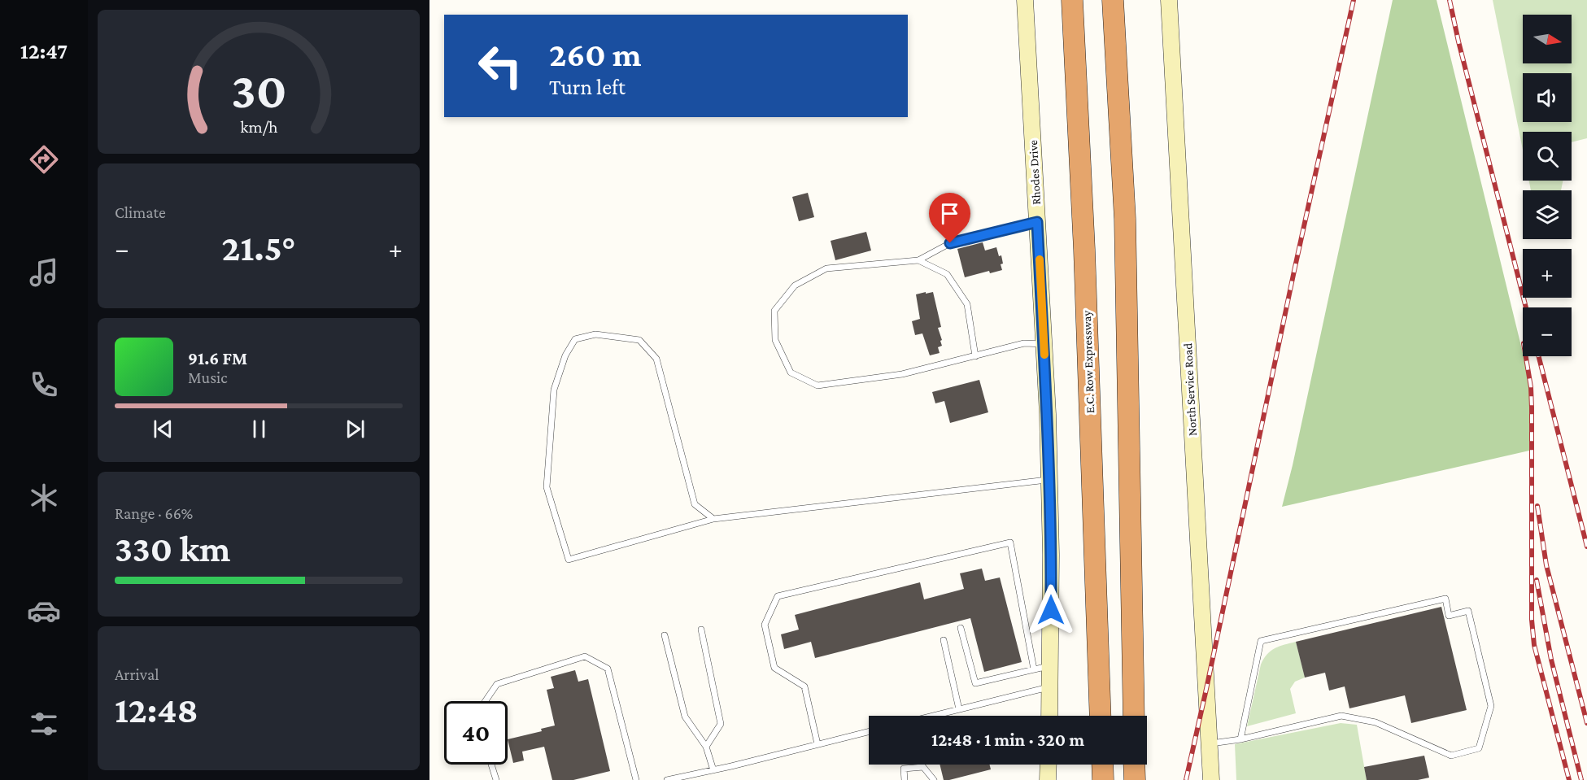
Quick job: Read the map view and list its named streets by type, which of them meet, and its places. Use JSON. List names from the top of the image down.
{
  "streets": {
    "highway": ["E.C. Row Expressway"],
    "street": ["Rhodes Drive", "North Service Road"]
  },
  "north": "right",
  "page": {
    "tabs": "12:47",
    "map_buttons": ["+", "−"],
    "turn": ["260 m", "Turn left"],
    "tile": [
      "Climate",
      ["Range · 66%", "330 km"],
      ["Arrival", "12:48"]
    ],
    "heat": ["−", "21.5°", "+"],
    "song": ["91.6 FM", "Music"],
    "limit": "40",
    "trip": "12:48 · 1 min · 320 m",
    "gauge": ["30", "km/h"]
  }
}
